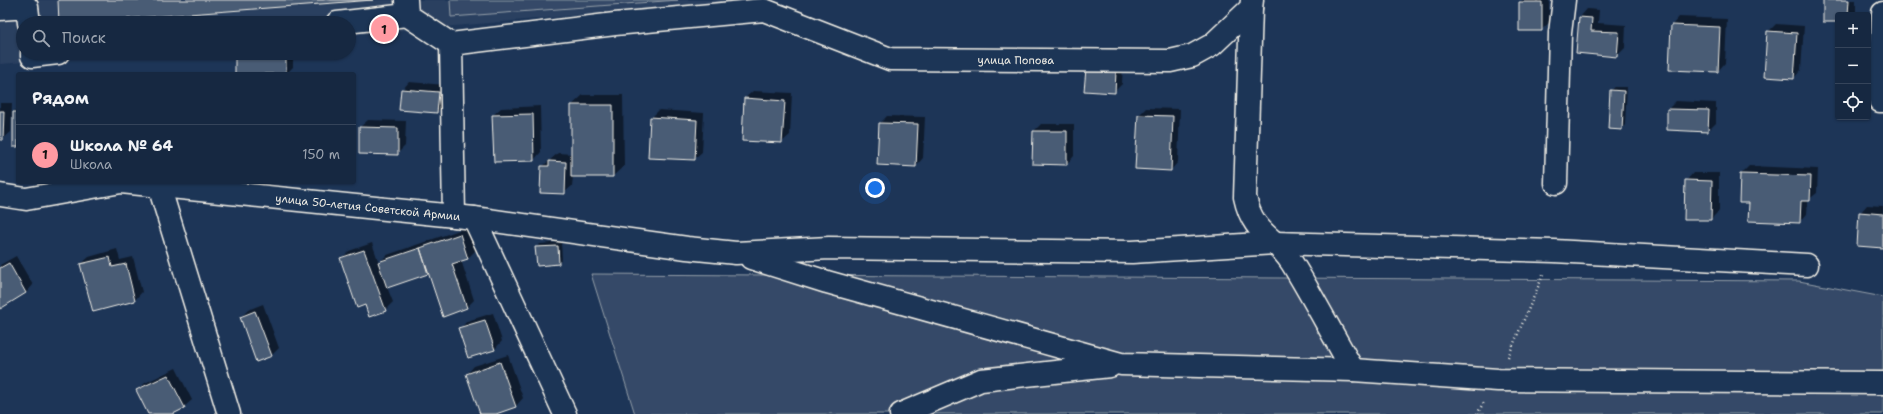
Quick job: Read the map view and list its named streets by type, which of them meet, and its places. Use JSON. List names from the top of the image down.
{
  "streets": {
    "street": ["улица Попова", "улица 50-летия Советской Армии"]
  },
  "page": {
    "map_buttons": ["+", "−"],
    "pins": "1",
    "search": "Поиск",
    "heading": "Рядом",
    "list": [
      {
        "mark": "1",
        "name": "Школа № 64",
        "note": "Школа",
        "value": "150 m"
      }
    ]
  }
}
